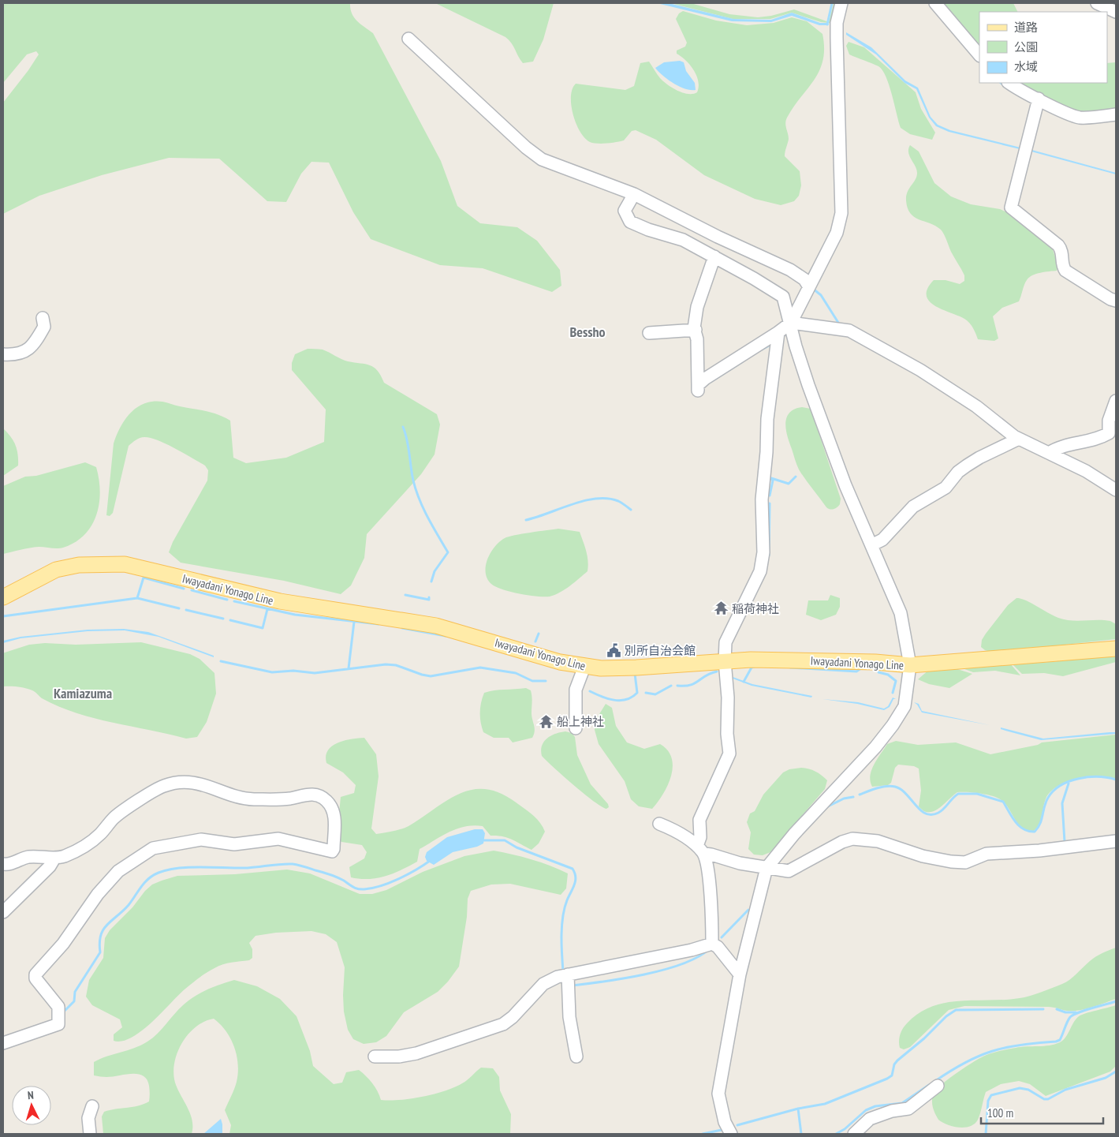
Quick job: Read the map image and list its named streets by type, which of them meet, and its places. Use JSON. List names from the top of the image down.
{
  "streets": {
    "main road": ["Iwayadani Yonago Line"]
  },
  "districts": ["Bessho", "Kamiazuma"],
  "places": {
    "temple": ["稲荷神社", "船上神社"],
    "public building": ["別所自治会館"]
  },
  "legend": ["道路", "公園", "水域"],
  "scale_bar": "100 m",
  "north": "top"
}
